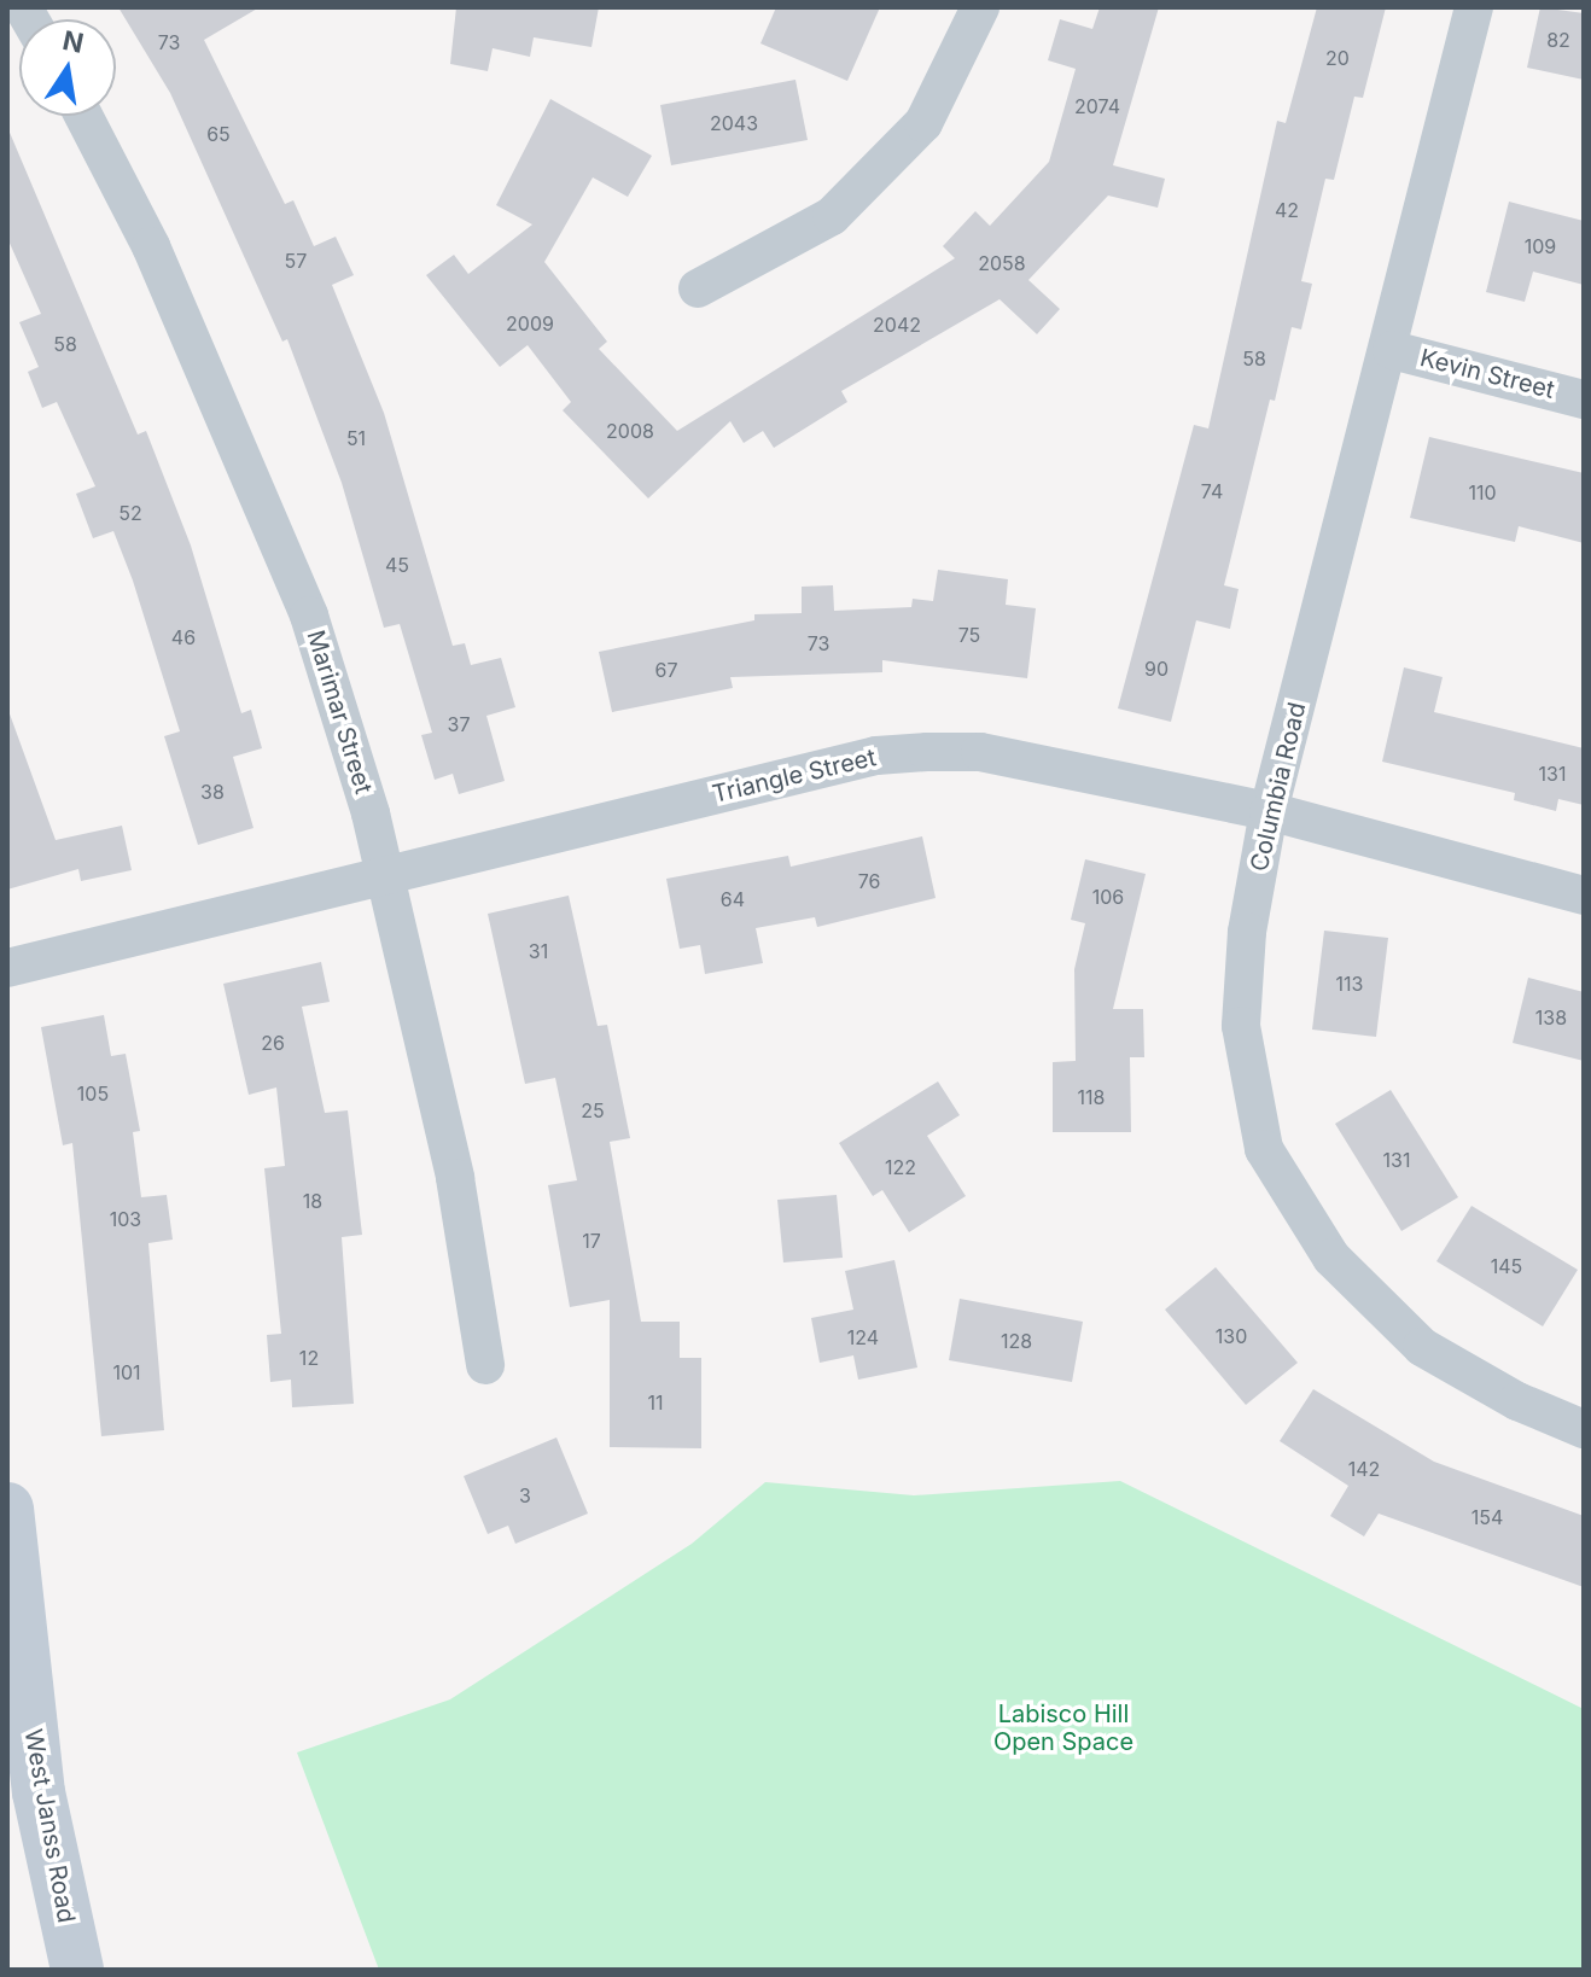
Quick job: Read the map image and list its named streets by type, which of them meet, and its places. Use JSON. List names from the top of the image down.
{
  "streets": {
    "main road": ["West Janss Road"],
    "street": [
      "Kevin Street",
      "Marimar Street",
      "Triangle Street",
      "Columbia Road"
    ]
  },
  "crossings": [
    ["Kevin Street", "Columbia Road"],
    ["Marimar Street", "Triangle Street"],
    ["Triangle Street", "Columbia Road"]
  ],
  "parks": ["Labisco Hill Open Space"],
  "house_numbers": [
    "82",
    "73",
    "20",
    "2074",
    "2043",
    "65",
    "42",
    "109",
    "57",
    "2058",
    "2009",
    "2042",
    "58",
    "58",
    "2008",
    "51",
    "74",
    "110",
    "52",
    "45",
    "75",
    "46",
    "73",
    "90",
    "67",
    "37",
    "131",
    "38",
    "76",
    "106",
    "64",
    "31",
    "113",
    "138",
    "26",
    "105",
    "118",
    "25",
    "131",
    "122",
    "18",
    "103",
    "17",
    "145",
    "130",
    "124",
    "128",
    "12",
    "101",
    "11",
    "142",
    "3",
    "154"
  ],
  "north": "top"
}
